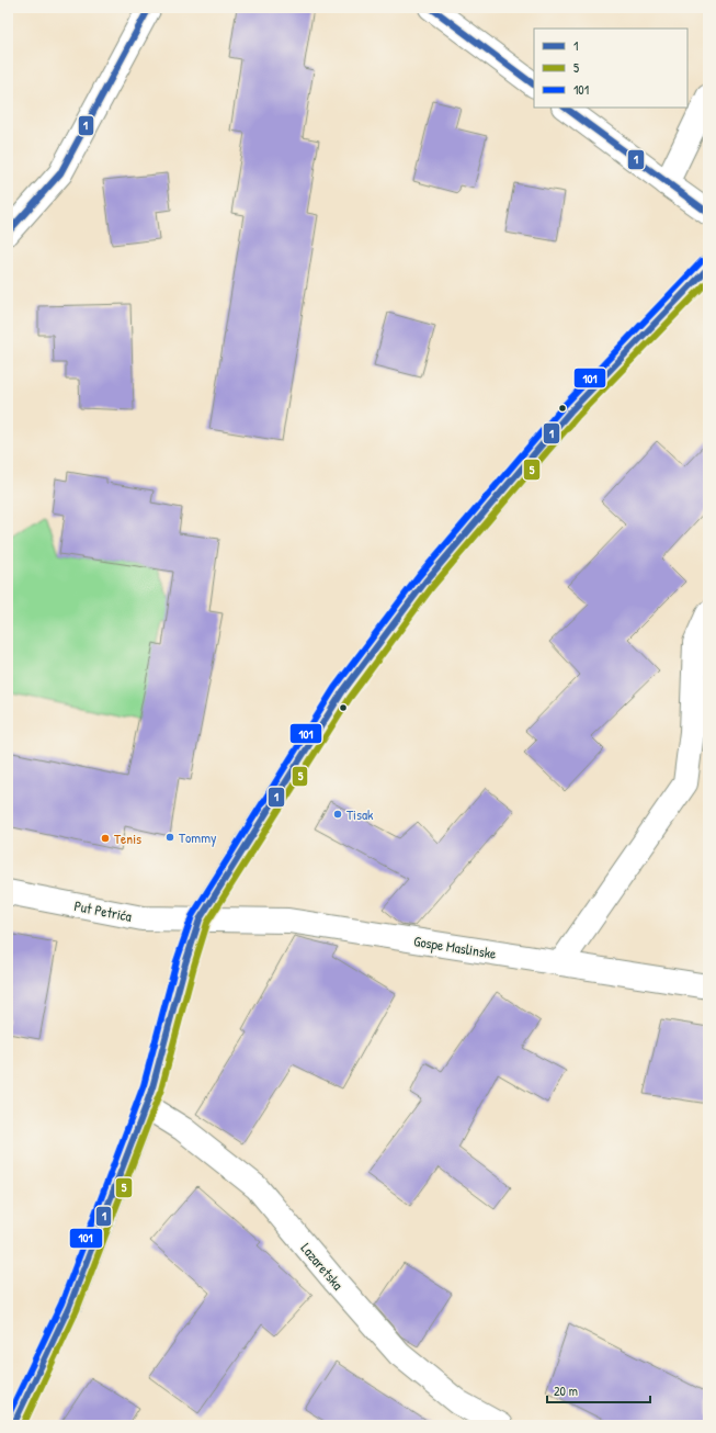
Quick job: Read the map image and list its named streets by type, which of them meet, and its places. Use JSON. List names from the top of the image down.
{
  "streets": {
    "street": ["Put Petrića", "Gospe Maslinske", "Lazaretska"]
  },
  "crossings": [
    ["Put Petrića", "Gospe Maslinske"]
  ],
  "places": ["Tisak", "Tommy", "Tenis"],
  "lines": ["transit line 1", "transit line 101", "transit line 5"],
  "legend": ["1", "5", "101"],
  "scale_bar": "20 m"
}
